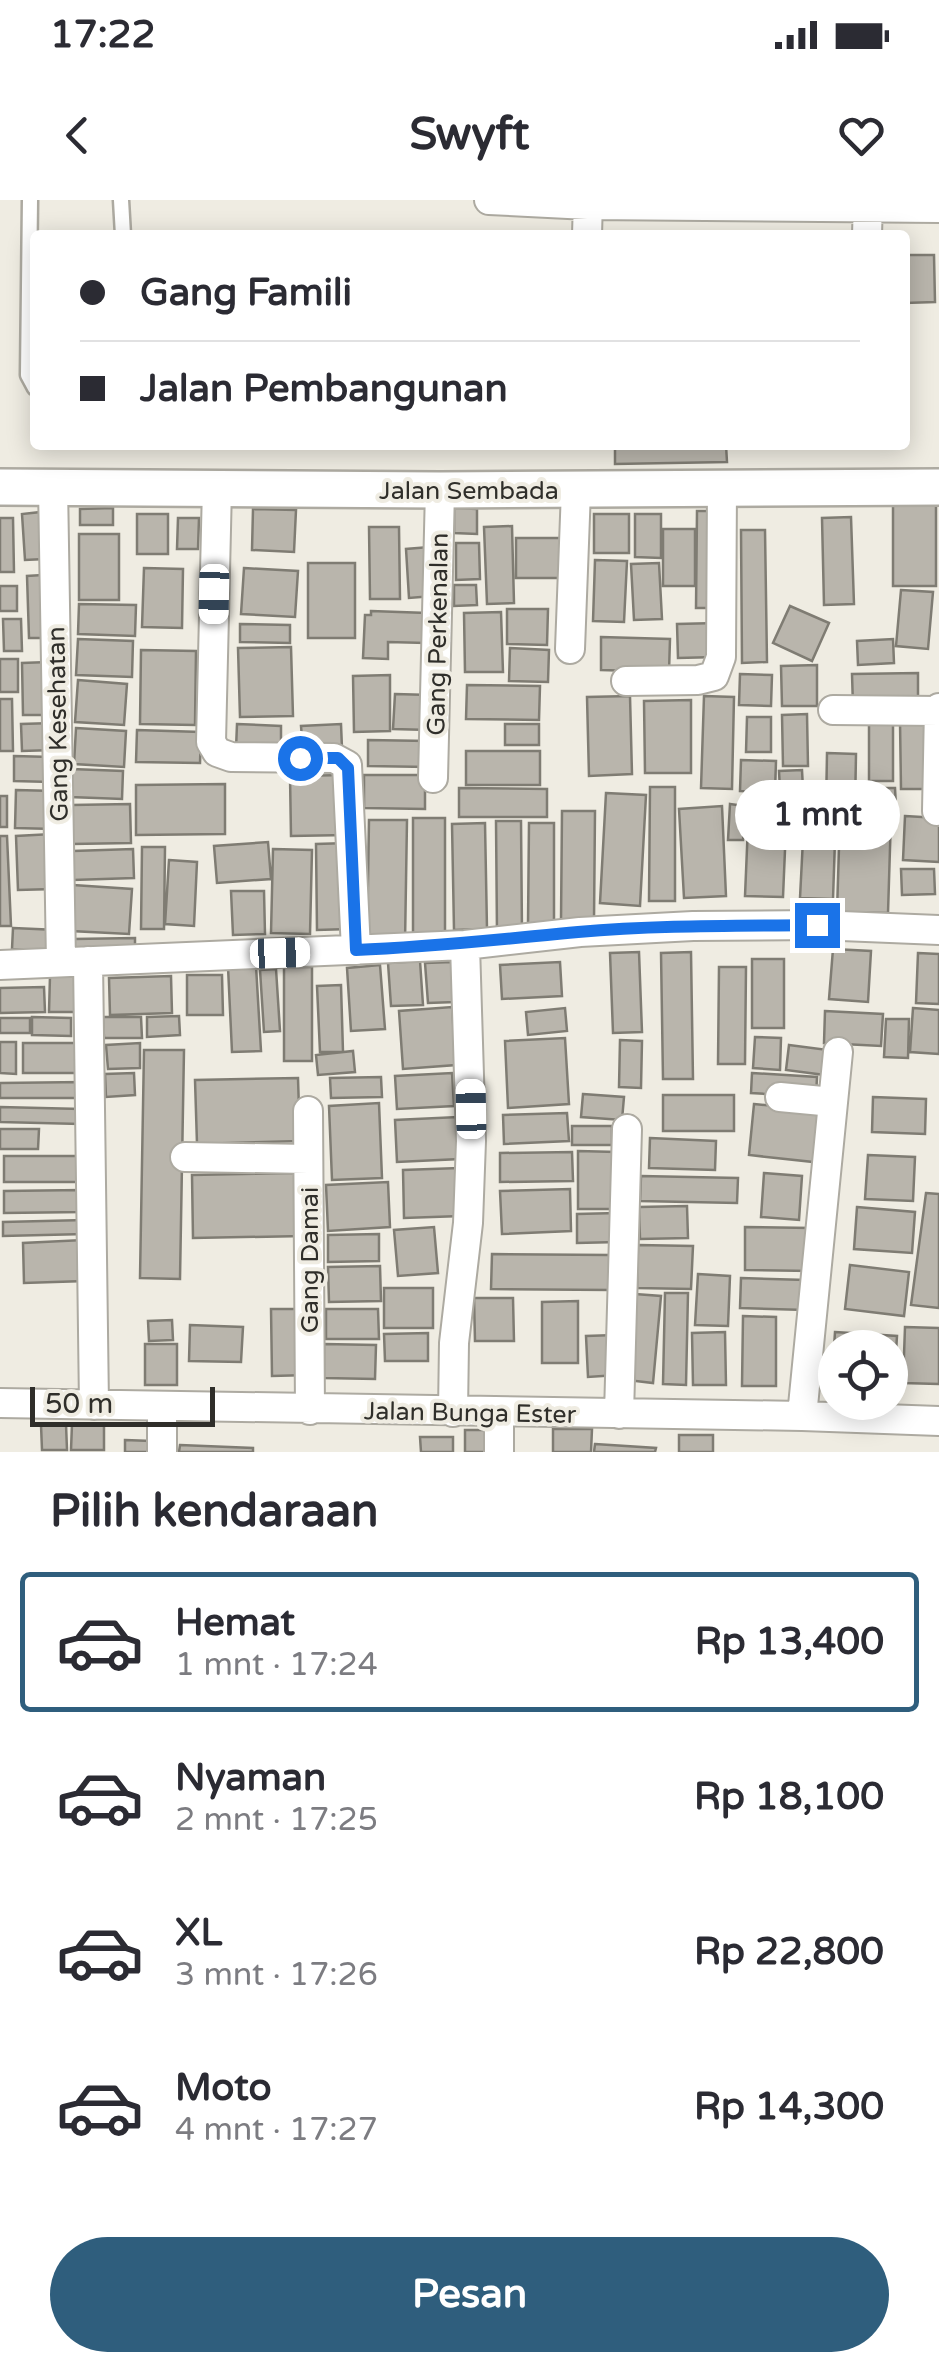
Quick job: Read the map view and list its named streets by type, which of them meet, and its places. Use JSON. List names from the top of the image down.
{
  "streets": {
    "street": [
      "Jalan Sembada",
      "Gang Perkenalan",
      "Gang Kesehatan",
      "Gang Damai",
      "Jalan Bunga Ester"
    ]
  },
  "crossings": [
    ["Jalan Sembada", "Gang Perkenalan"],
    ["Jalan Sembada", "Gang Kesehatan"],
    ["Gang Kesehatan", "Jalan Bunga Ester"],
    ["Gang Damai", "Jalan Bunga Ester"]
  ],
  "scale_bar": "50 m",
  "page": {
    "status": "17:22",
    "header": "Swyft",
    "banner": ["Gang Famili", "Jalan Pembangunan"],
    "bubble": "1 mnt",
    "scale": "50 m",
    "heading": "Pilih kendaraan",
    "list": [
      {
        "name": "Hemat",
        "note": "1 mnt · 17:24",
        "value": "Rp 13,400"
      },
      {
        "name": "Nyaman",
        "note": "2 mnt · 17:25",
        "value": "Rp 18,100"
      },
      {
        "name": "XL",
        "note": "3 mnt · 17:26",
        "value": "Rp 22,800"
      },
      {
        "name": "Moto",
        "note": "4 mnt · 17:27",
        "value": "Rp 14,300"
      }
    ],
    "buttons": "Pesan"
  }
}
